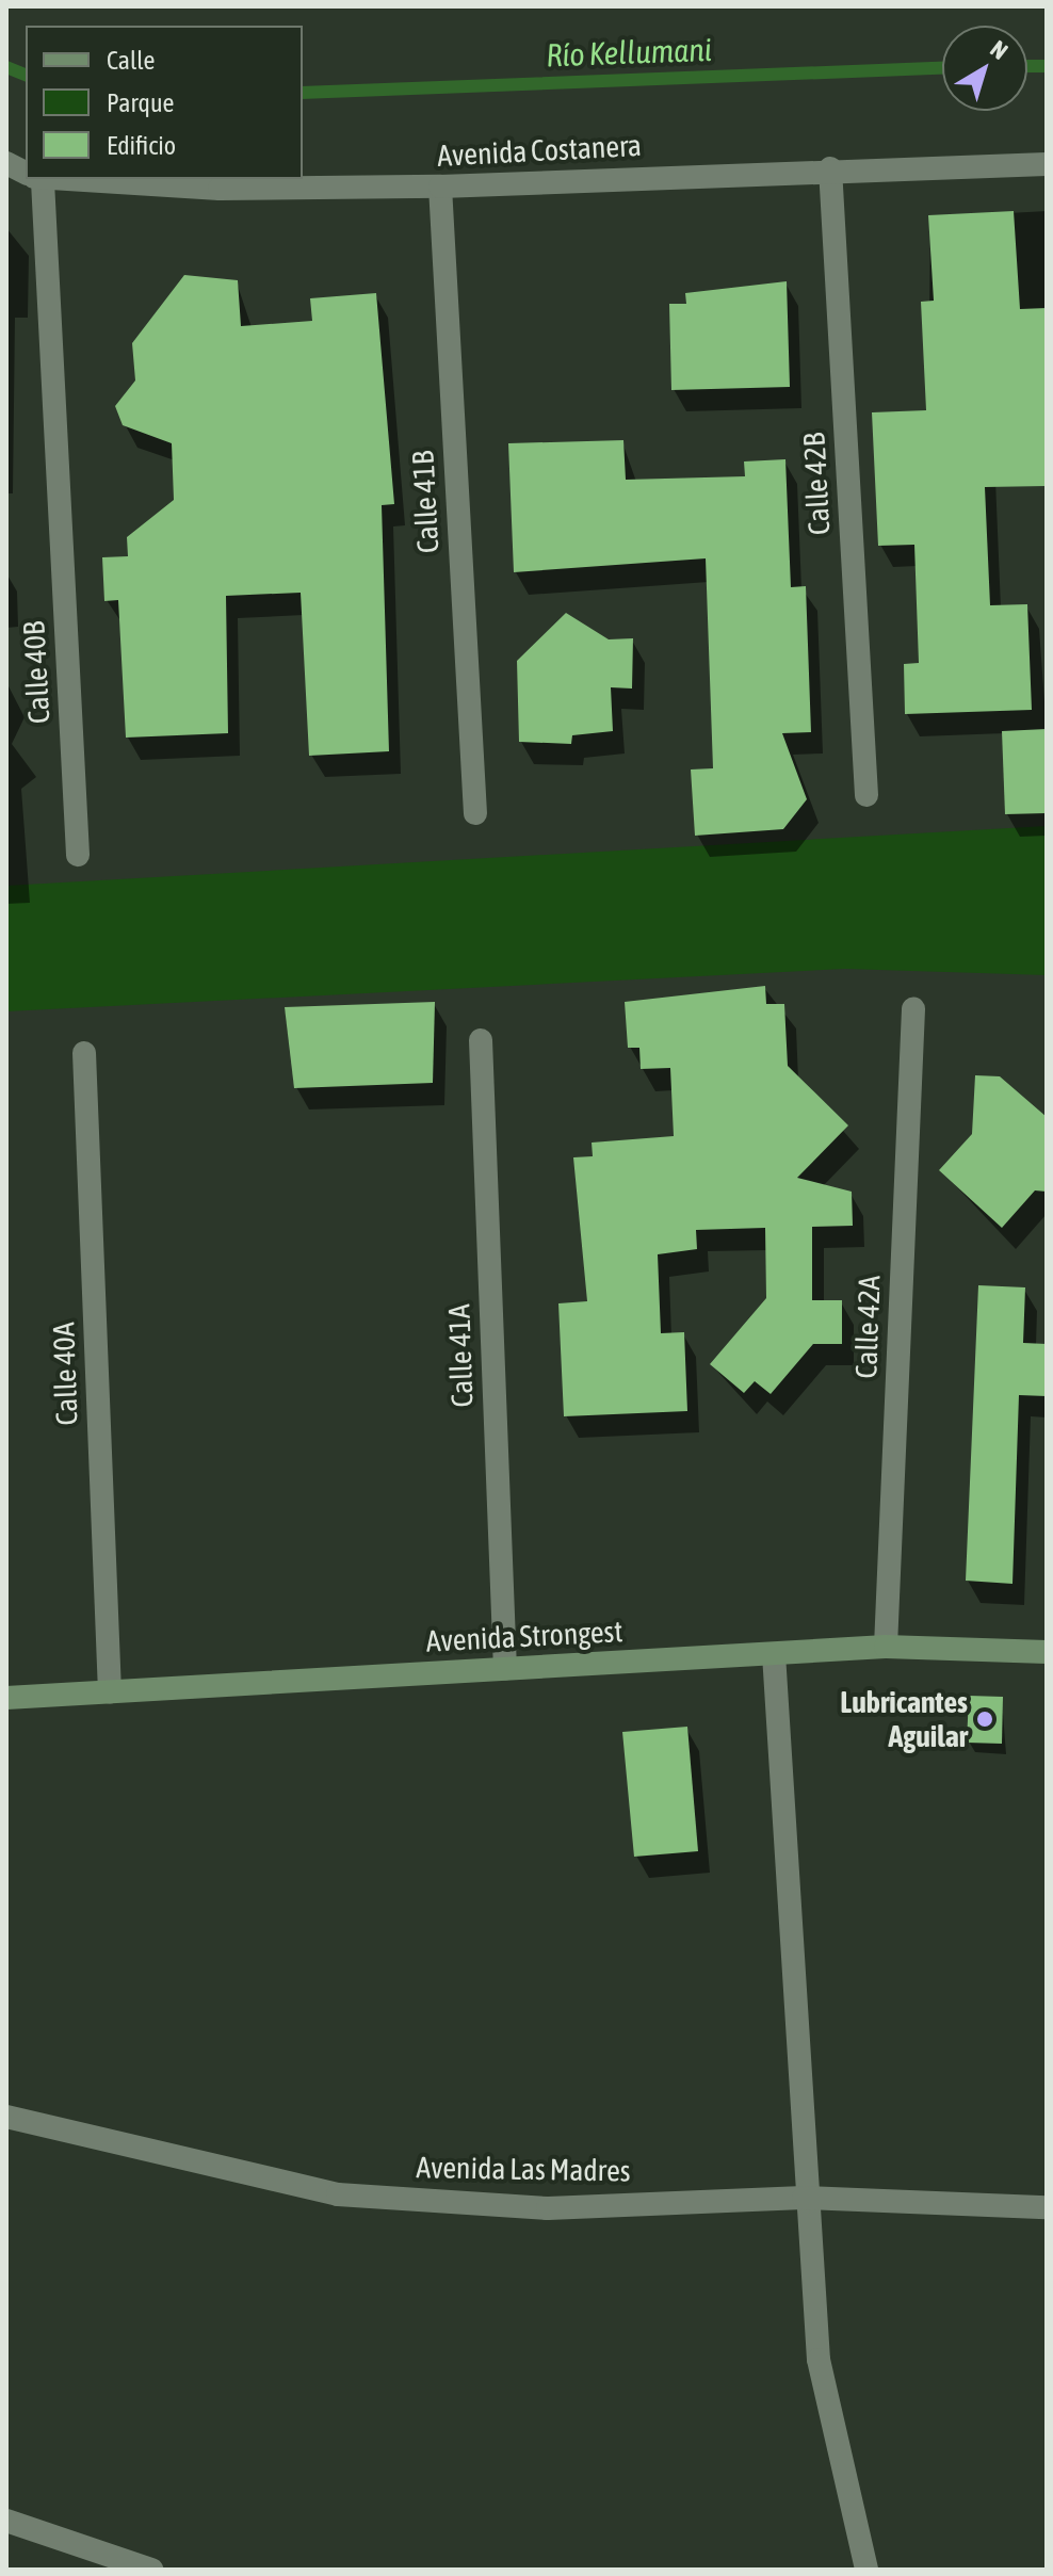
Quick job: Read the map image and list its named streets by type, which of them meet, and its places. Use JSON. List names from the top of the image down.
{
  "streets": {
    "main road": ["Avenida Strongest"],
    "street": [
      "Avenida Costanera",
      "Calle 42B",
      "Calle 41B",
      "Calle 40B",
      "Calle 42A",
      "Calle 41A",
      "Calle 40A",
      "Avenida Las Madres"
    ]
  },
  "crossings": [
    ["Avenida Costanera", "Calle 42B"],
    ["Avenida Costanera", "Calle 41B"],
    ["Calle 42A", "Avenida Strongest"],
    ["Calle 41A", "Avenida Strongest"],
    ["Calle 40A", "Avenida Strongest"]
  ],
  "water": ["Río Kellumani"],
  "places": ["Lubricantes Aguilar"],
  "legend": ["Calle", "Parque", "Edificio"],
  "north": "top right"
}
